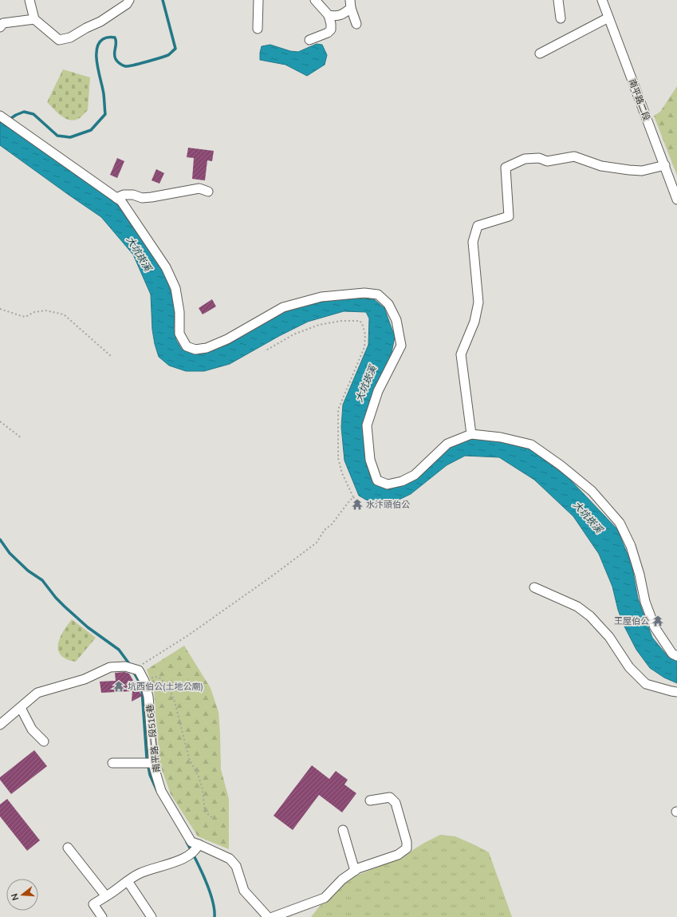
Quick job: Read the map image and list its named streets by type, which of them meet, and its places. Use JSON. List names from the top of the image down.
{
  "streets": {
    "street": ["南平路二段", "南平路二段516巷"]
  },
  "water": ["大坑崁溪"],
  "places": {
    "temple": ["水汴頭伯公", "王屋伯公", "坑西伯公(土地公廟)"]
  },
  "north": "left"
}
